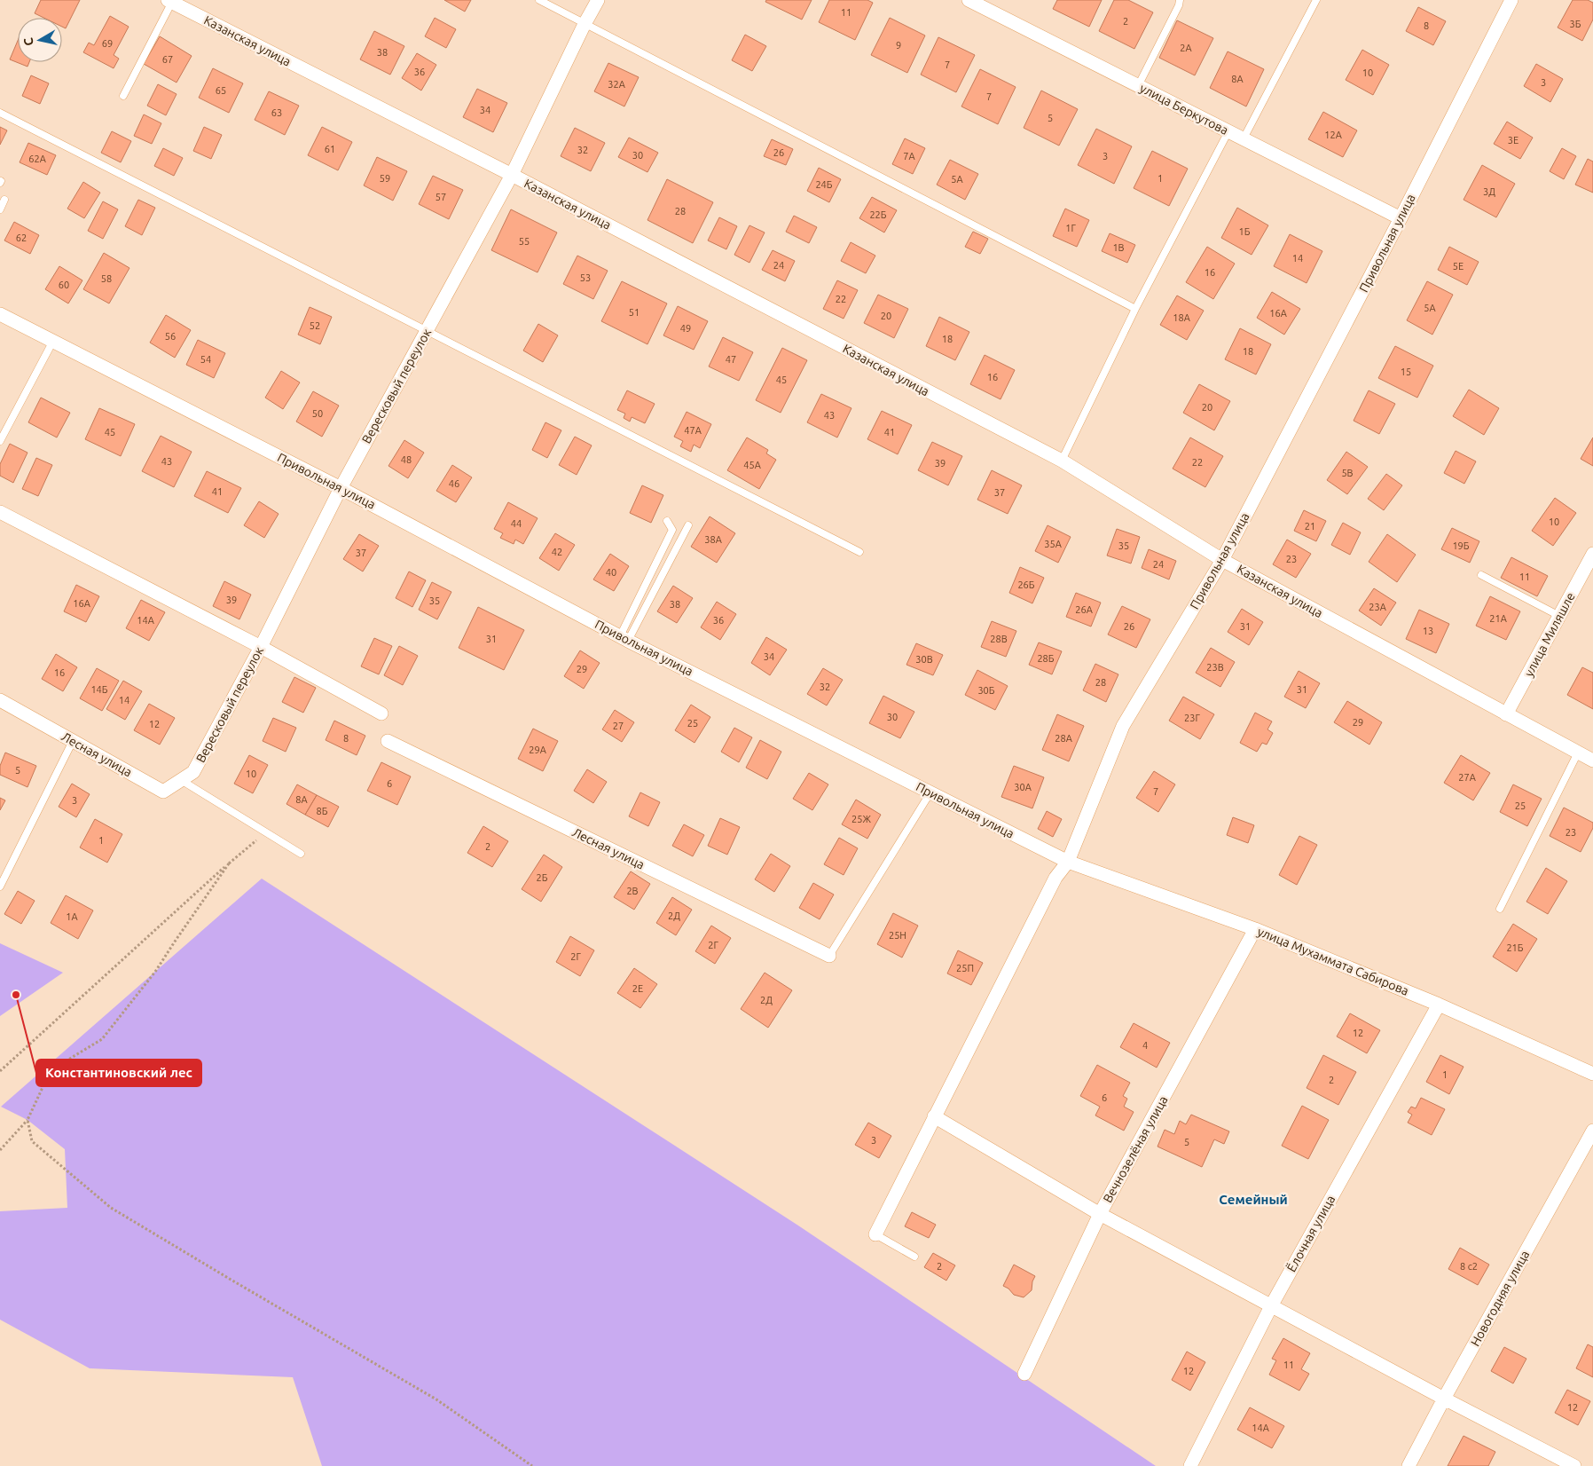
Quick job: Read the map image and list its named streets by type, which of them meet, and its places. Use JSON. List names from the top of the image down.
{
  "streets": {
    "street": [
      "Казанская улица",
      "улица Беркутова",
      "Привольная улица",
      "Вересковый переулок",
      "улица Миляшле",
      "Лесная улица",
      "улица Мухаммата Сабирова",
      "Вечнозелёная улица",
      "Ёлочная улица",
      "Новогодняя улица"
    ]
  },
  "crossings": [
    ["Казанская улица", "Привольная улица"],
    ["Казанская улица", "Вересковый переулок"],
    ["Казанская улица", "улица Миляшле"],
    ["улица Беркутова", "Привольная улица"],
    ["Привольная улица", "Вересковый переулок"],
    ["Привольная улица", "улица Мухаммата Сабирова"],
    ["Вересковый переулок", "Лесная улица"],
    ["улица Мухаммата Сабирова", "Вечнозелёная улица"],
    ["улица Мухаммата Сабирова", "Ёлочная улица"]
  ],
  "districts": ["Семейный"],
  "places": ["Константиновский лес"],
  "house_numbers": [
    "11",
    "2",
    "3Б",
    "8",
    "69",
    "9",
    "2А",
    "38",
    "67",
    "7",
    "36",
    "10",
    "8А",
    "3",
    "32А",
    "65",
    "7",
    "34",
    "63",
    "5",
    "12А",
    "3Е",
    "61",
    "32",
    "26",
    "30",
    "7А",
    "3",
    "62А",
    "59",
    "1",
    "5А",
    "24Б",
    "3Д",
    "57",
    "28",
    "22Б",
    "1Г",
    "1Б",
    "62",
    "55",
    "1В",
    "14",
    "24",
    "5Е",
    "16",
    "53",
    "58",
    "60",
    "22",
    "5А",
    "51",
    "16А",
    "20",
    "18А",
    "52",
    "49",
    "56",
    "18",
    "18",
    "54",
    "47",
    "15",
    "16",
    "45",
    "20",
    "50",
    "43",
    "47А",
    "45",
    "41",
    "48",
    "43",
    "22",
    "39",
    "45А",
    "5В",
    "46",
    "41",
    "37",
    "10",
    "44",
    "21",
    "38А",
    "35А",
    "35",
    "19Б",
    "42",
    "37",
    "23",
    "24",
    "40",
    "11",
    "26Б",
    "39",
    "35",
    "16А",
    "38",
    "23А",
    "26А",
    "21А",
    "14А",
    "36",
    "26",
    "31",
    "13",
    "31",
    "28В",
    "34",
    "28Б",
    "30В",
    "23В",
    "29",
    "16",
    "28",
    "32",
    "14Б",
    "31",
    "30Б",
    "14",
    "30",
    "23Г",
    "29",
    "25",
    "12",
    "27",
    "8",
    "28А",
    "29А",
    "5",
    "10",
    "27А",
    "6",
    "30А",
    "7",
    "8А",
    "3",
    "25",
    "8Б",
    "25Ж",
    "23",
    "1",
    "2",
    "2Б",
    "2В",
    "2Д",
    "1А",
    "25Н",
    "2Г",
    "21Б",
    "2Г",
    "25П",
    "2Е",
    "2Д",
    "12",
    "4",
    "1",
    "2",
    "6",
    "3",
    "5",
    "2",
    "8 с2",
    "11",
    "12",
    "12",
    "14А"
  ],
  "north": "left"
}
